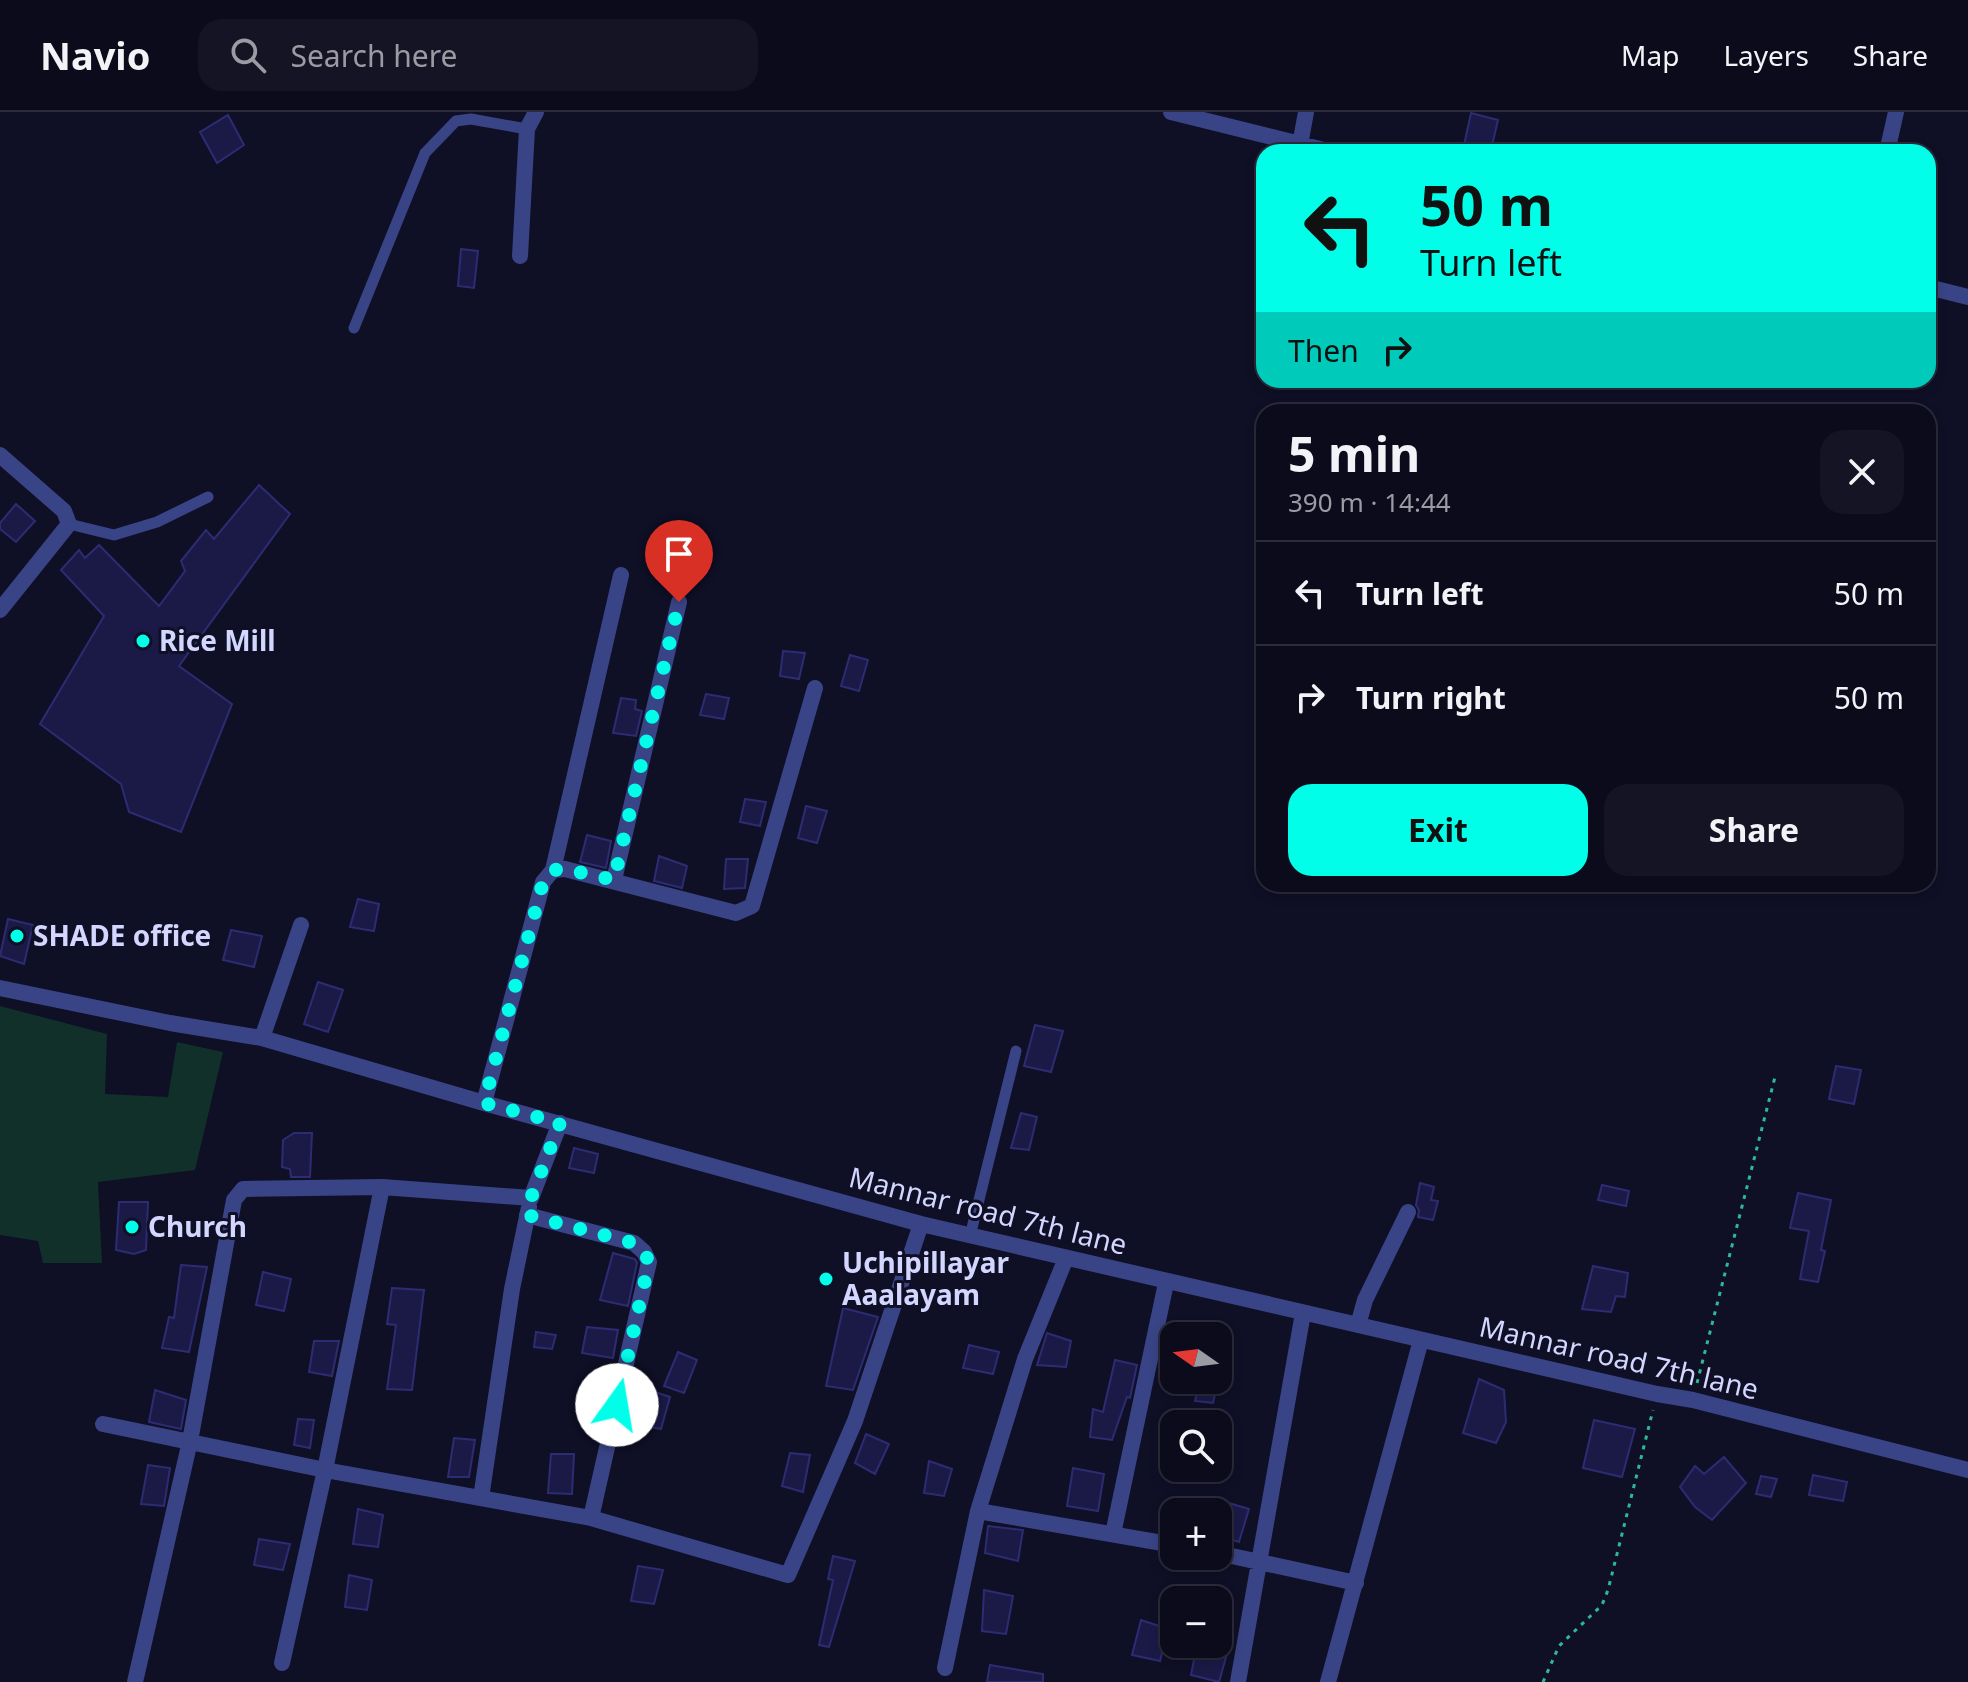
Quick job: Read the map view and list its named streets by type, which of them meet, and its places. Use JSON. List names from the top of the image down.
{
  "streets": {
    "street": ["Mannar road 7th lane"]
  },
  "places": [
    "Rice Mill",
    "SHADE office",
    "Church",
    "Uchipillayar Aaalayam"
  ],
  "north": "left",
  "page": {
    "header": "Navio",
    "search": "Search here",
    "nav": ["Map", "Layers", "Share"],
    "turn": ["50 m", "Turn left"],
    "then": "Then",
    "heading": ["5 min", "390 m · 14:44"],
    "list": [
      {
        "name": "Turn left",
        "value": "50 m"
      },
      {
        "name": "Turn right",
        "value": "50 m"
      }
    ],
    "buttons": ["Exit", "Share"],
    "map_buttons": ["+", "−"]
  }
}
